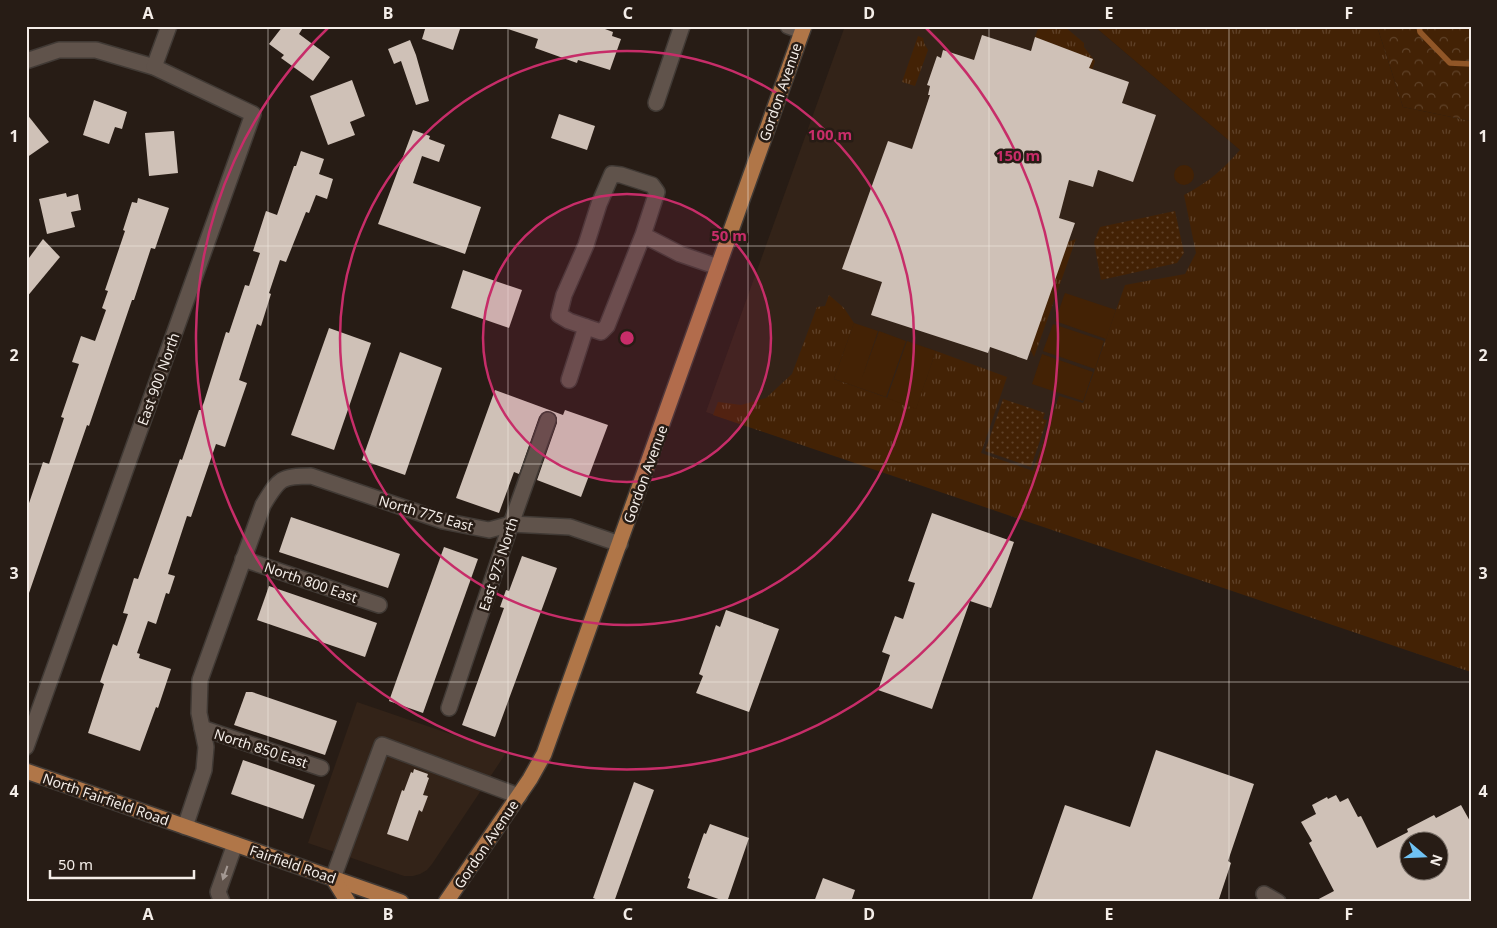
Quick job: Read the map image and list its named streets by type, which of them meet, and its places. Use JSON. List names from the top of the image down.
{
  "streets": {
    "main road": ["Gordon Avenue", "North Fairfield Road", "Fairfield Road"],
    "street": [
      "East 900 North",
      "North 775 East",
      "East 975 North",
      "North 800 East",
      "North 850 East"
    ]
  },
  "crossings": [
    ["Gordon Avenue", "North 775 East"],
    ["North 775 East", "East 975 North"],
    ["North 775 East", "North 800 East"],
    ["North Fairfield Road", "Fairfield Road"]
  ],
  "scale_bar": "50 m",
  "north": "right",
  "grid": {
    "columns": [
      "A",
      "B",
      "C",
      "D",
      "E",
      "F"
    ],
    "rows": [
      "1",
      "2",
      "3",
      "4"
    ]
  },
  "rings": ["100 m", "150 m", "50 m"]
}
